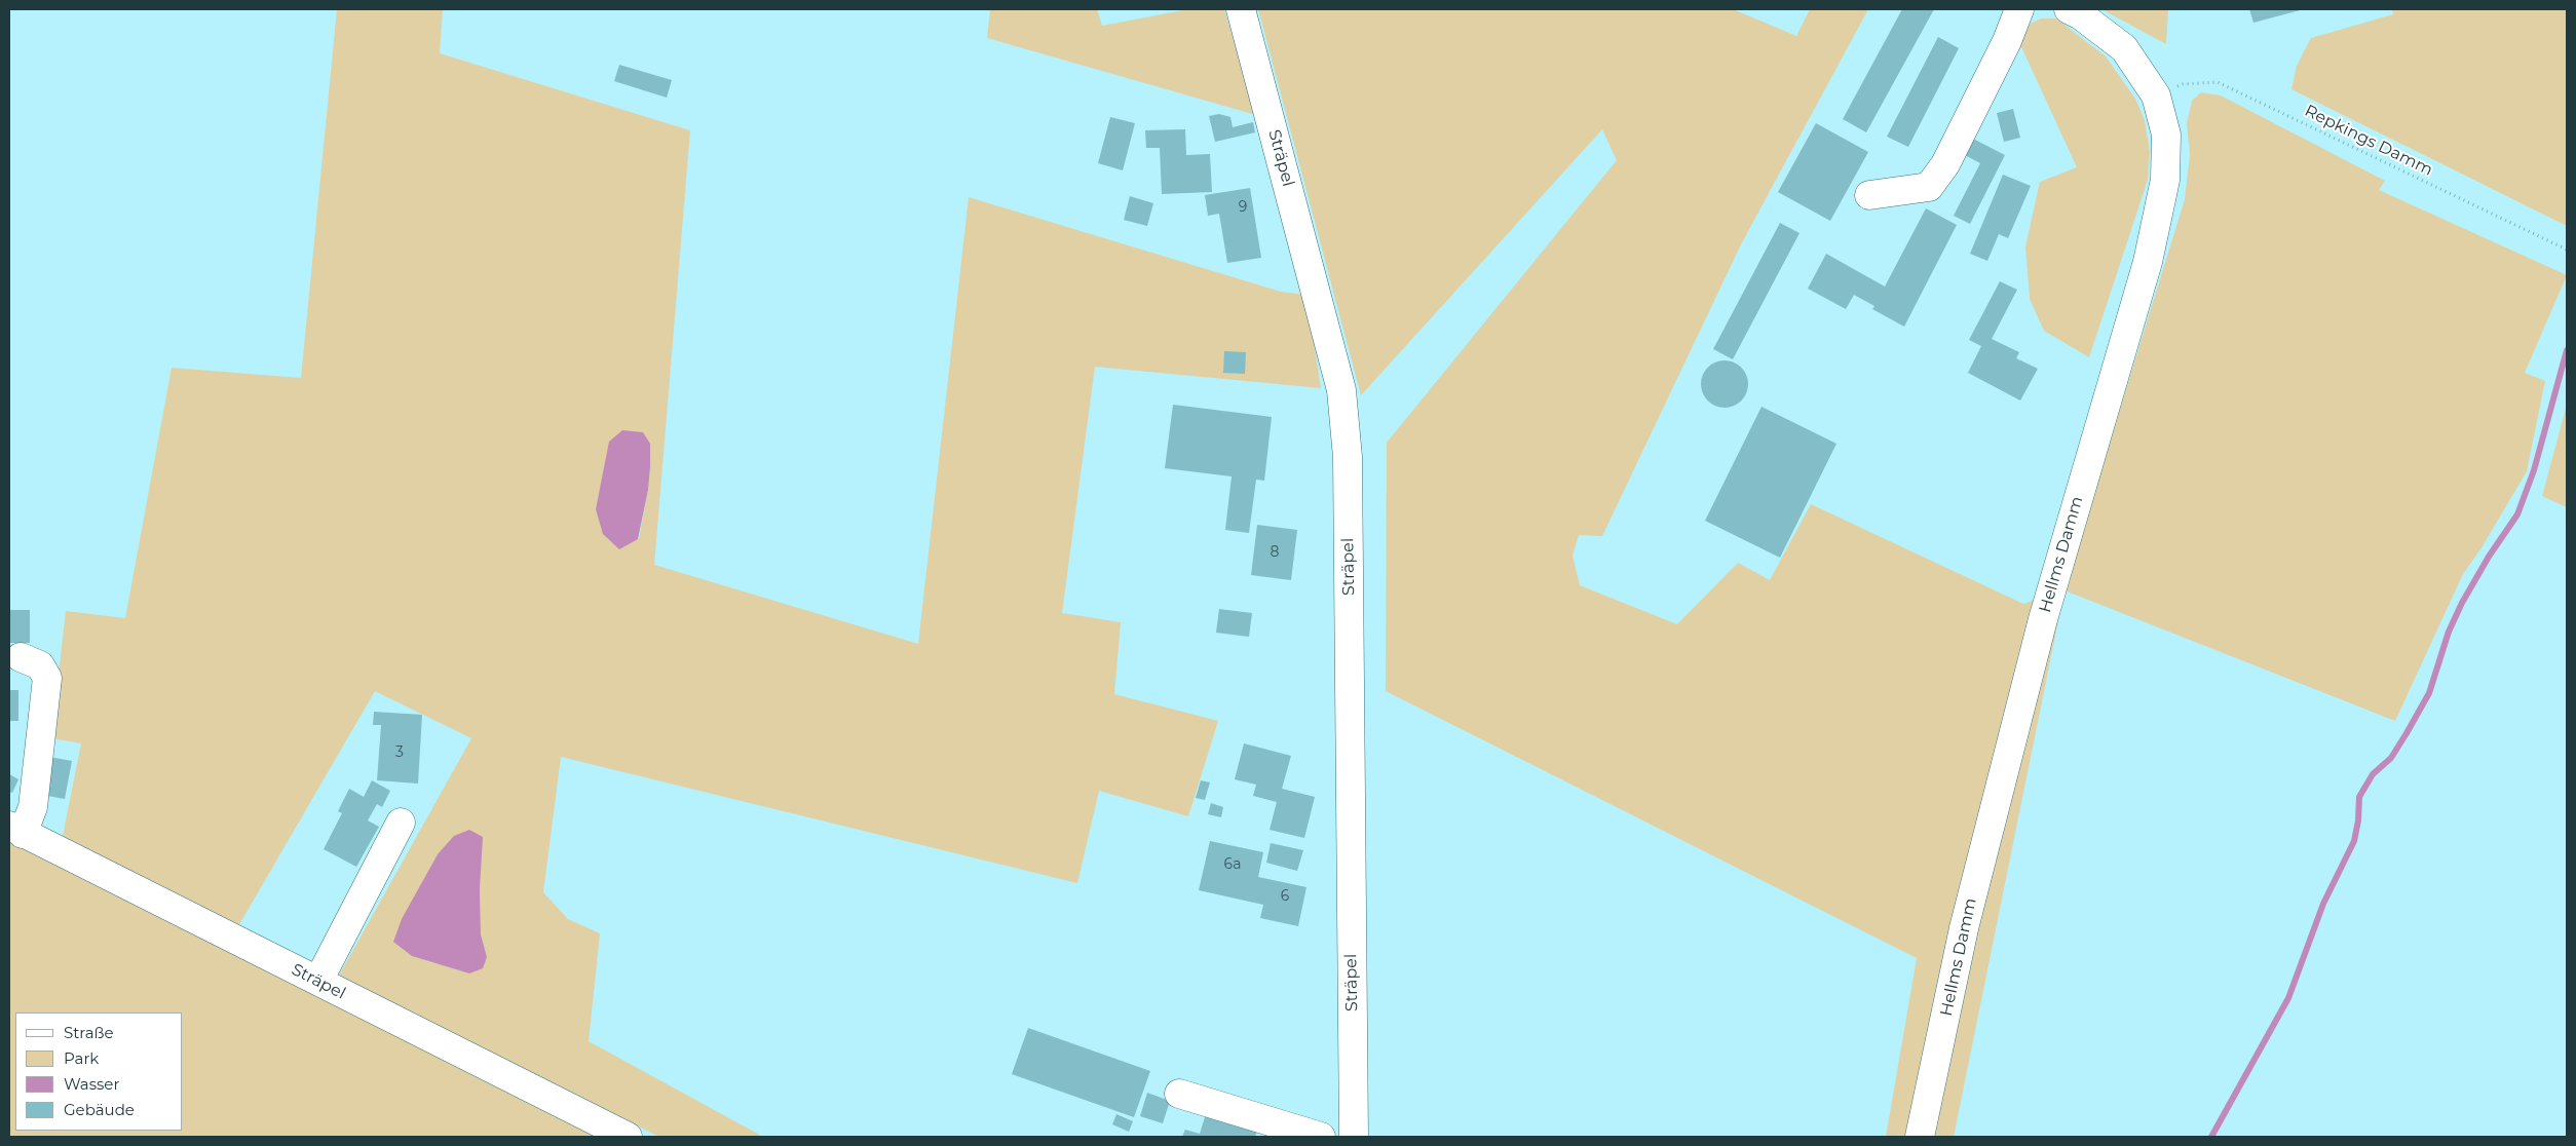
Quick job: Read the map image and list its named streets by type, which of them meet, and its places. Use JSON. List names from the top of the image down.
{
  "streets": {
    "street": ["Sträpel", "Hellms Damm"],
    "path": ["Repkings Damm"]
  },
  "crossings": [
    ["Repkings Damm", "Hellms Damm"]
  ],
  "house_numbers": [
    "9",
    "8",
    "3",
    "6a",
    "6"
  ],
  "legend": [
    "Straße",
    "Park",
    "Wasser",
    "Gebäude"
  ]
}
